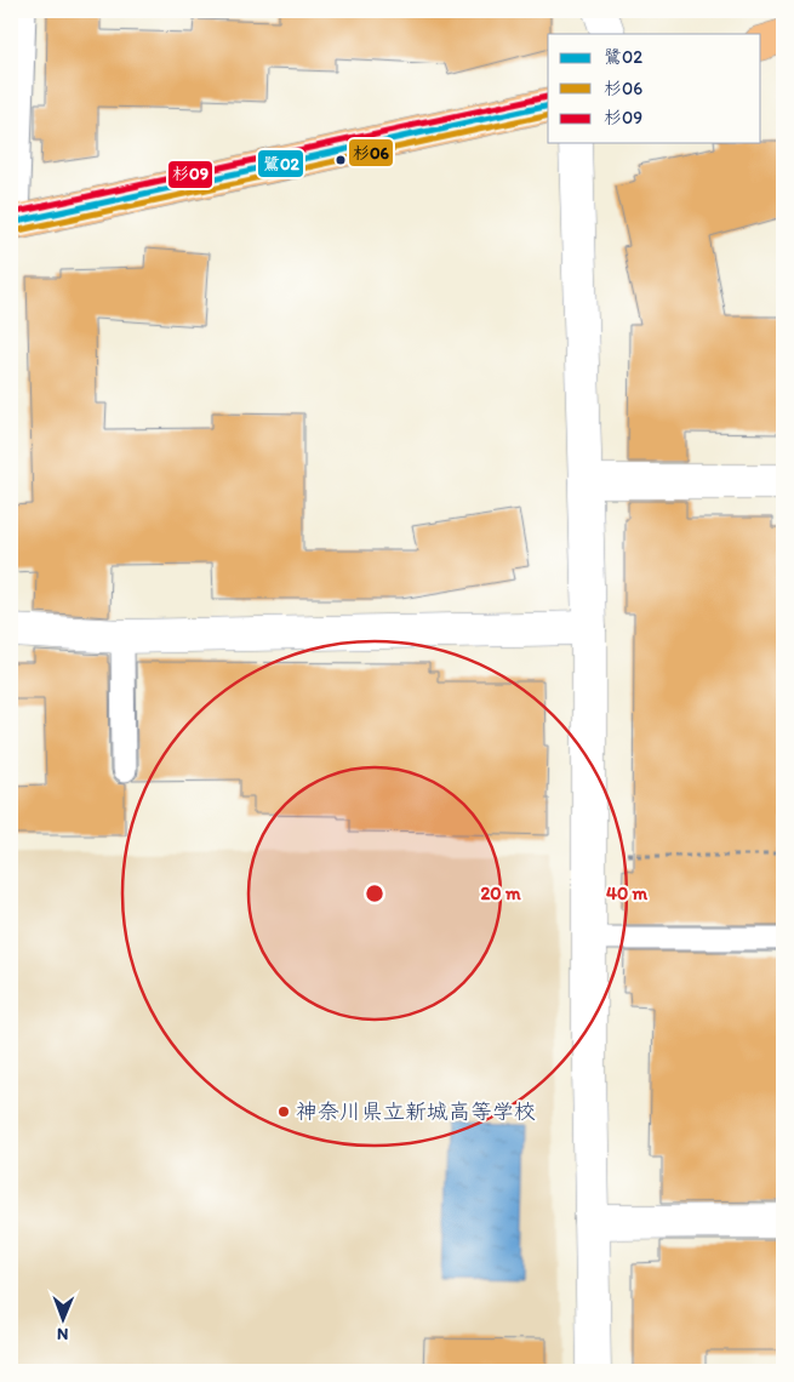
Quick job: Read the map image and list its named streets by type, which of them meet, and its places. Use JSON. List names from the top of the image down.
{
  "places": ["神奈川県立新城高等学校"],
  "lines": ["transit line 杉09", "transit line 鷺02", "transit line 杉06"],
  "legend": ["鷺02", "杉06", "杉09"],
  "north": "bottom",
  "rings": ["20 m", "40 m"]
}
